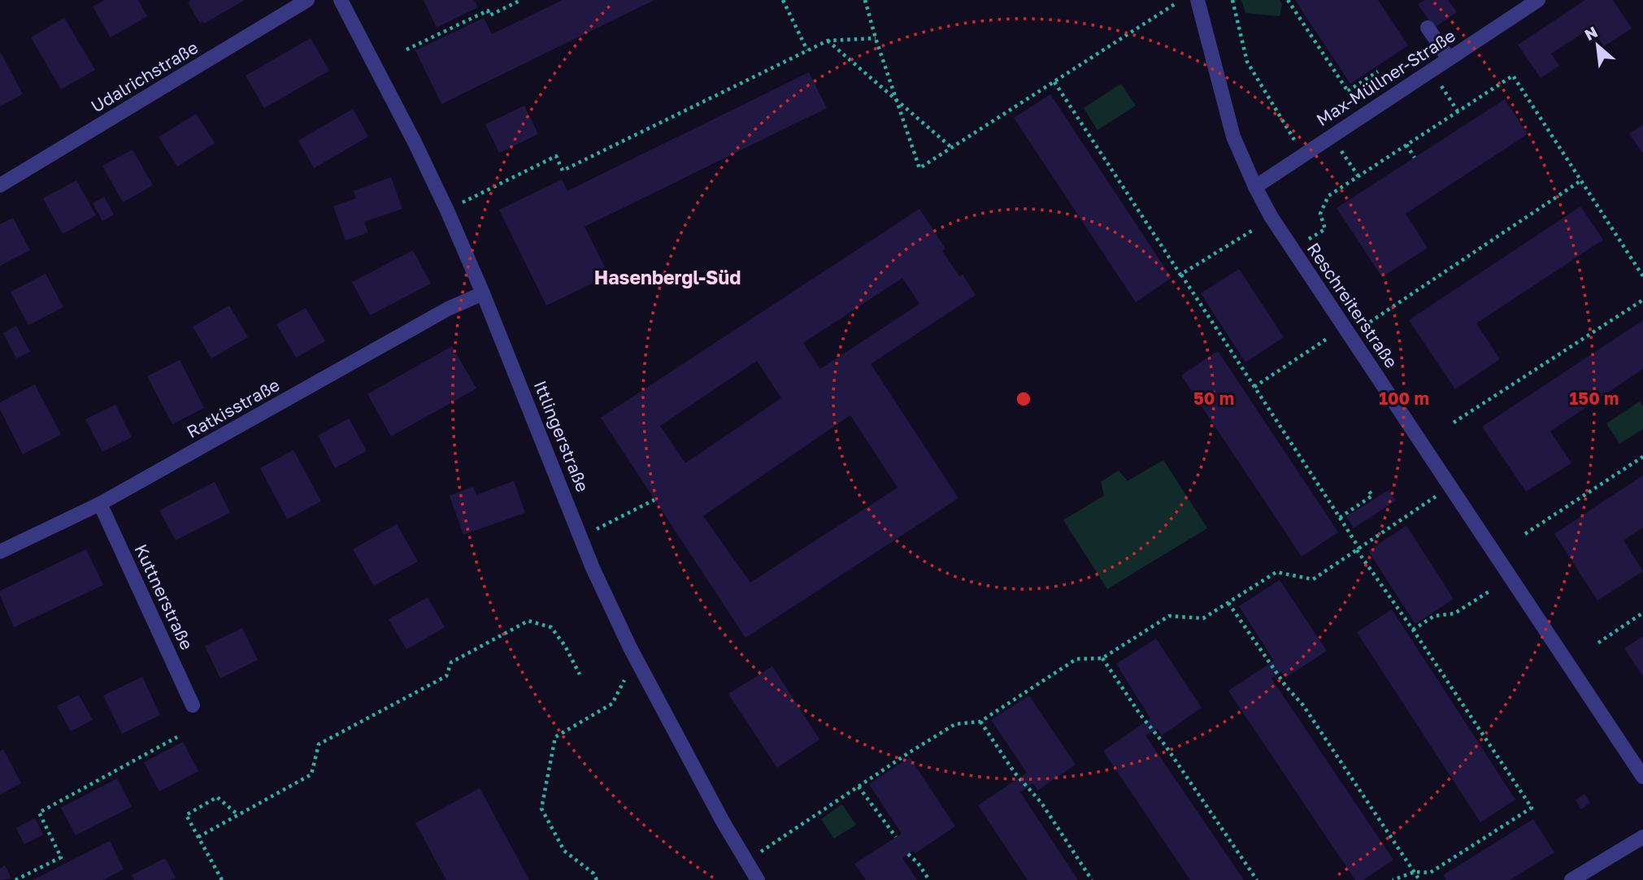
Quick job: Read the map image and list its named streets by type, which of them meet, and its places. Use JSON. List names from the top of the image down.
{
  "streets": {
    "street": [
      "Udalrichstraße",
      "Max-Müllner-Straße",
      "Reschreiterstraße",
      "Ratkisstraße",
      "Ittlingerstraße",
      "Kuttnerstraße"
    ]
  },
  "crossings": [
    ["Max-Müllner-Straße", "Reschreiterstraße"],
    ["Ratkisstraße", "Ittlingerstraße"],
    ["Ratkisstraße", "Kuttnerstraße"]
  ],
  "districts": ["Hasenbergl-Süd"],
  "north": "top left",
  "rings": ["50 m", "100 m", "150 m"]
}
